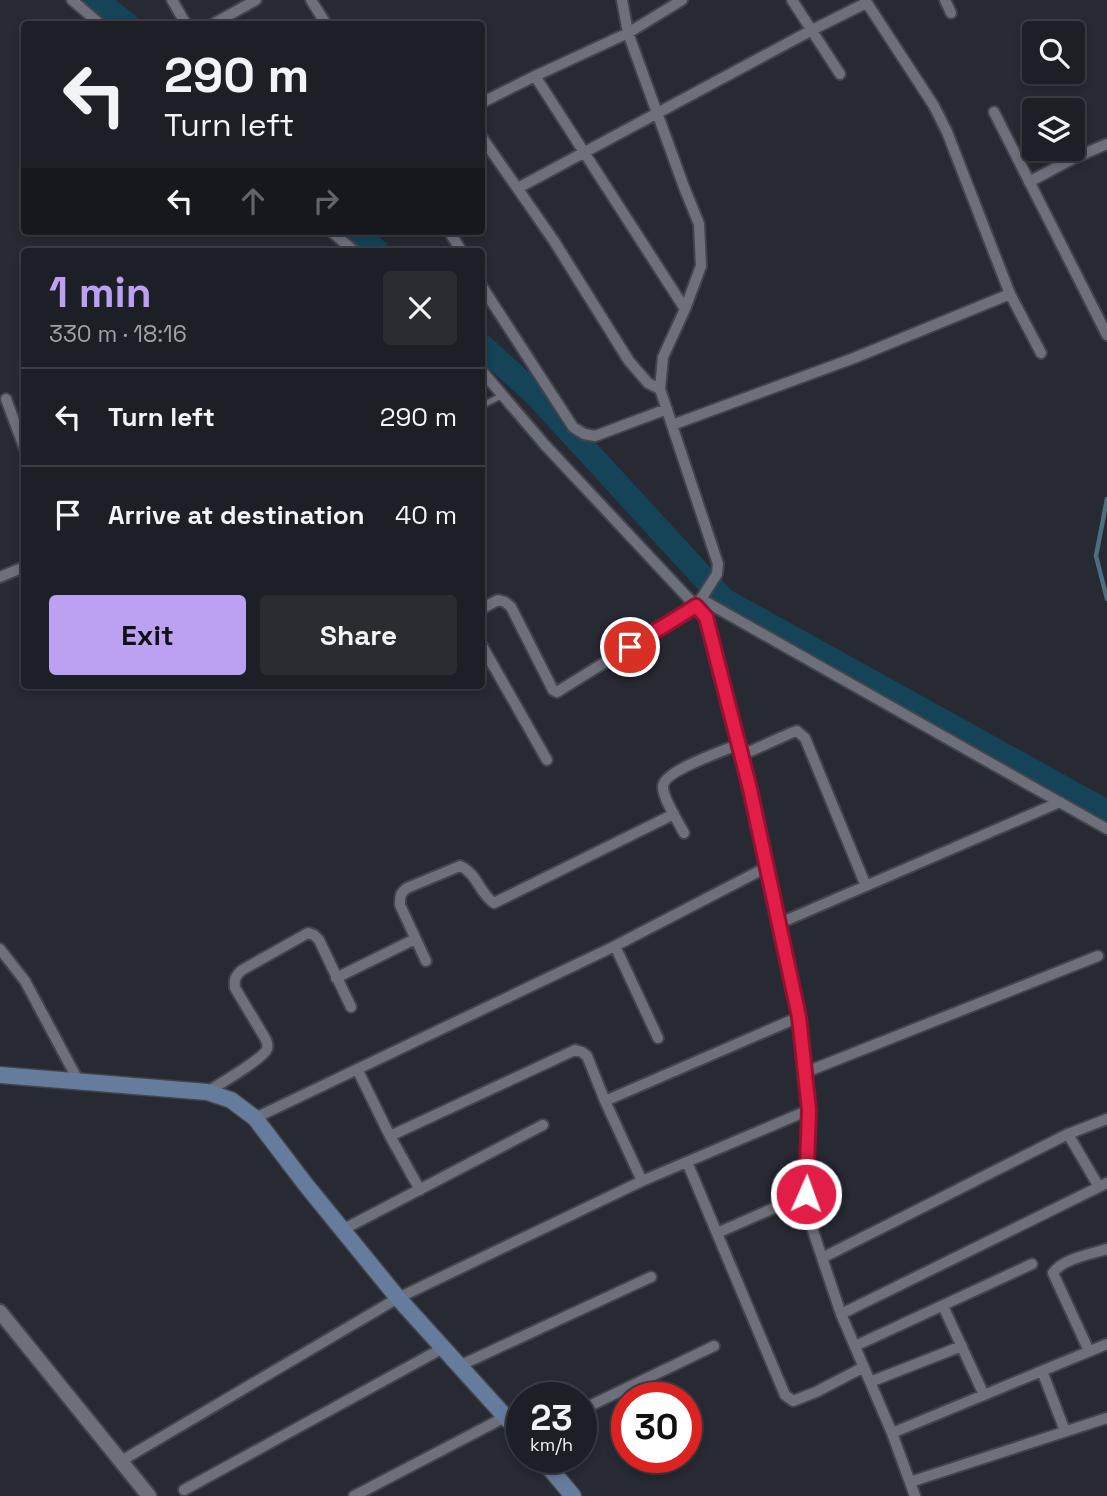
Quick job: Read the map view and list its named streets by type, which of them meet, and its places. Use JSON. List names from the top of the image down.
{
  "page": {
    "turn": ["290 m", "Turn left"],
    "heading": ["1 min", "330 m · 18:16"],
    "list": [
      {
        "name": "Turn left",
        "value": "290 m"
      },
      {
        "name": "Arrive at destination",
        "value": "40 m"
      }
    ],
    "buttons": ["Exit", "Share"],
    "speed": "23 km/h",
    "limit": "30"
  }
}
